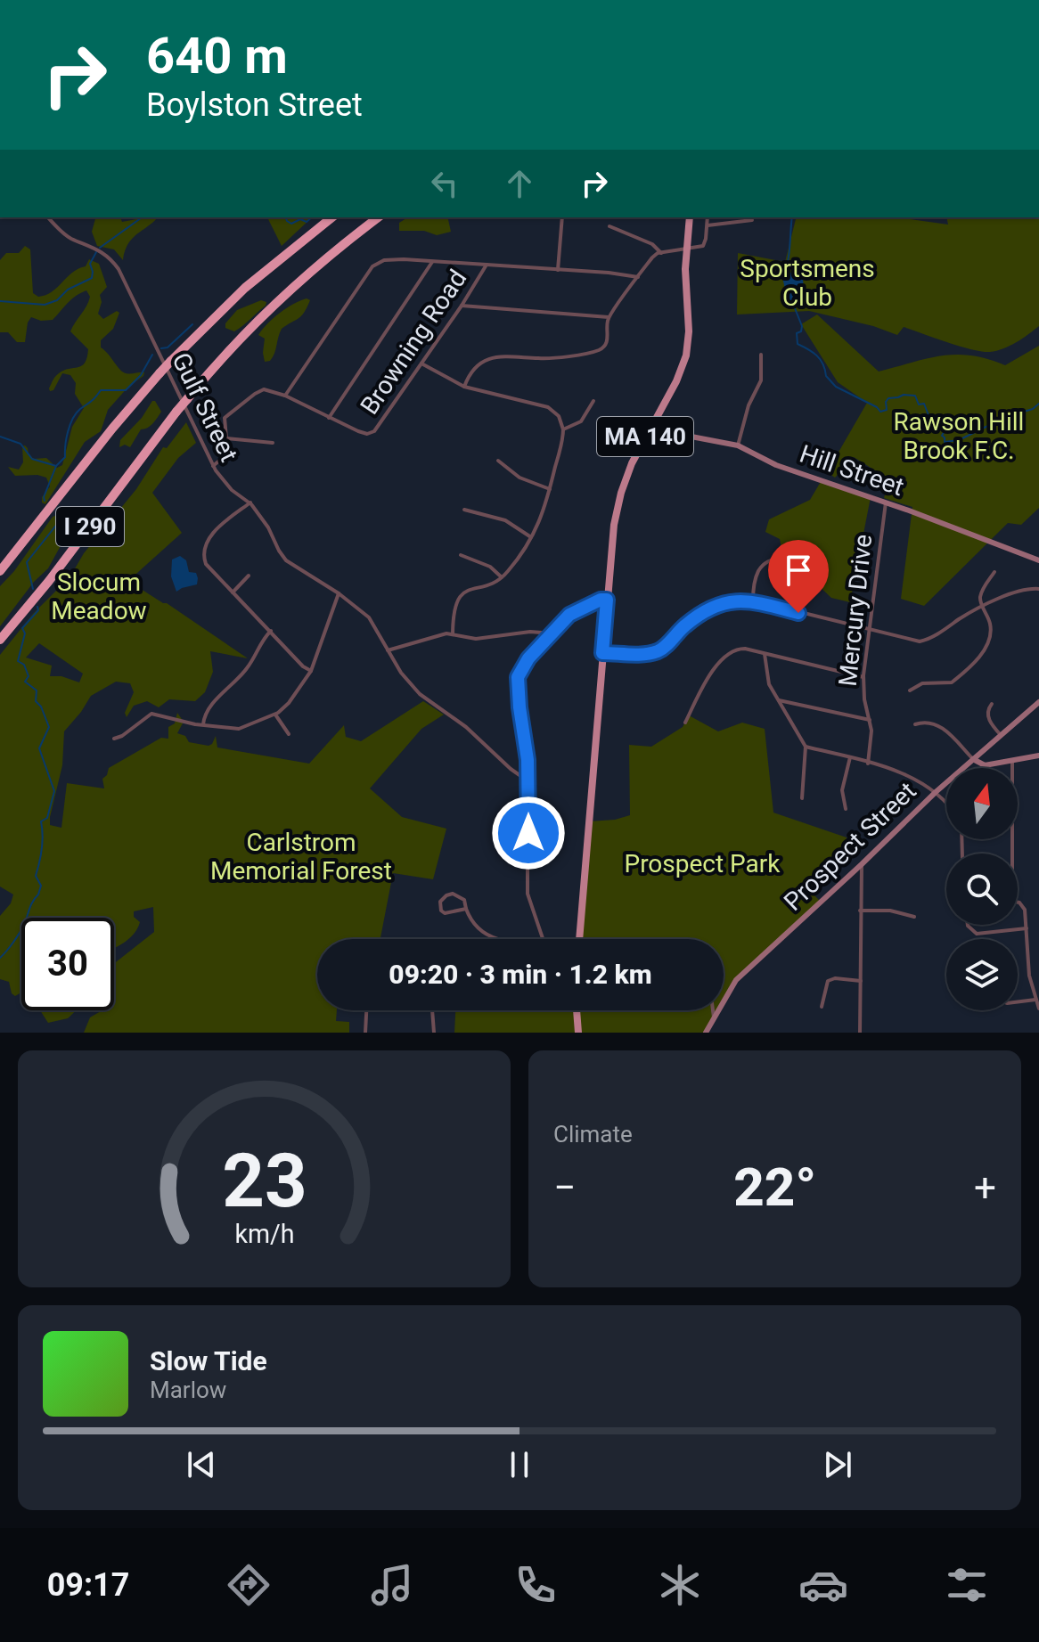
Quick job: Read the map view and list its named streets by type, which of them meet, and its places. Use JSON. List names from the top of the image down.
{
  "streets": {
    "highway": ["I 290"],
    "main road": ["MA 140"],
    "street": [
      "Browning Road",
      "Gulf Street",
      "Hill Street",
      "Mercury Drive",
      "Prospect Street"
    ]
  },
  "crossings": [
    ["Browning Road", "Gulf Street"],
    ["MA 140", "Hill Street"],
    ["Hill Street", "Mercury Drive"]
  ],
  "parks": [
    "Sportsmens Club",
    "Rawson Hill Brook F.C.",
    "Slocum Meadow",
    "Carlstrom Memorial Forest",
    "Prospect Park"
  ],
  "north": "top",
  "page": {
    "turn": ["640 m", "Boylston Street"],
    "limit": "30",
    "trip": "09:20 · 3 min · 1.2 km",
    "tile": "Climate",
    "heat": ["−", "22°", "+"],
    "song": ["Slow Tide", "Marlow"],
    "tabs": "09:17",
    "gauge": ["23", "km/h"]
  }
}
